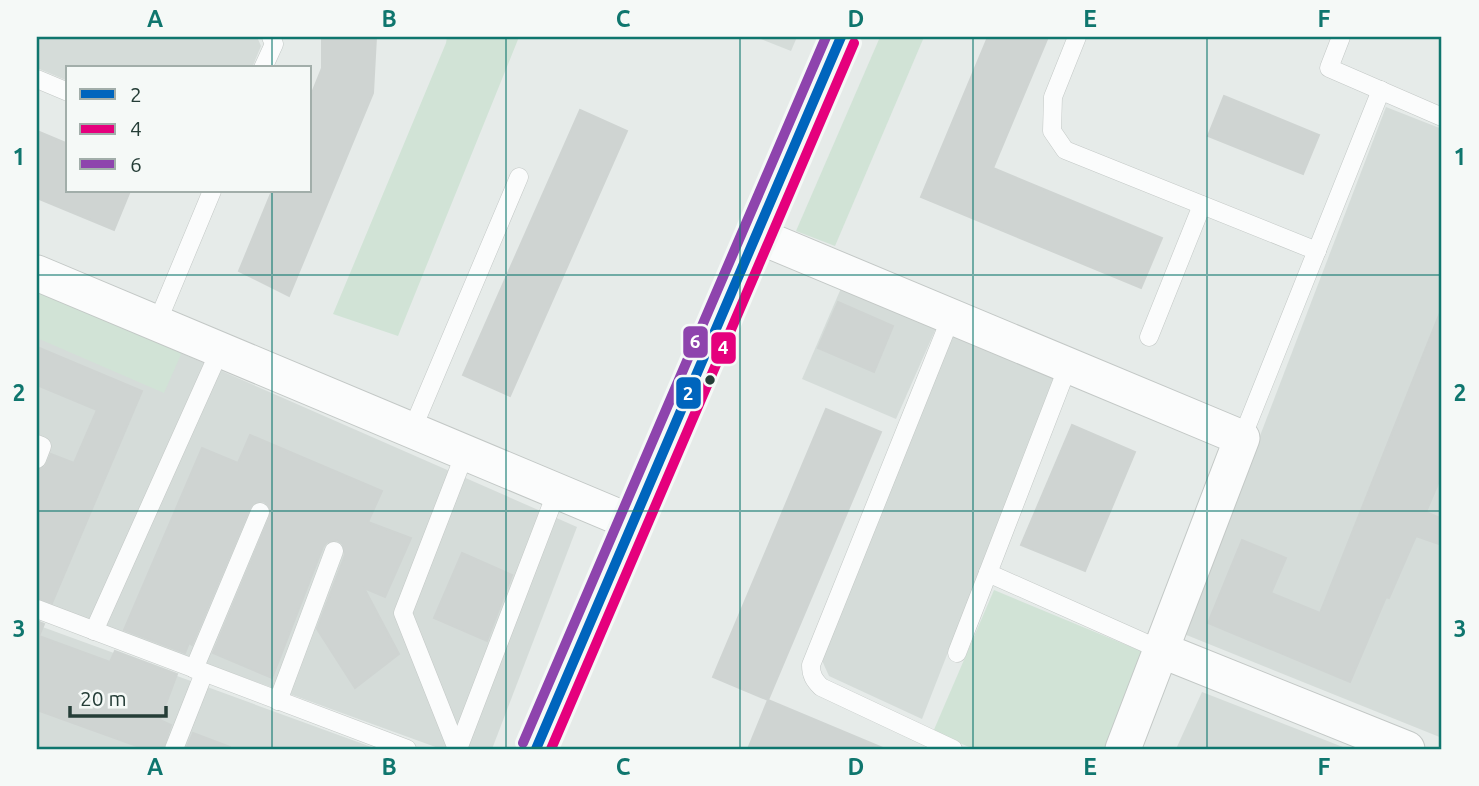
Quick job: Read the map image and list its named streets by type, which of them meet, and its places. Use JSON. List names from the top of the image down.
{
  "lines": ["transit line 2", "transit line 6", "transit line 4"],
  "legend": ["2", "4", "6"],
  "scale_bar": "20 m",
  "grid": {
    "columns": [
      "A",
      "B",
      "C",
      "D",
      "E",
      "F"
    ],
    "rows": ["1", "2", "3"]
  }
}
